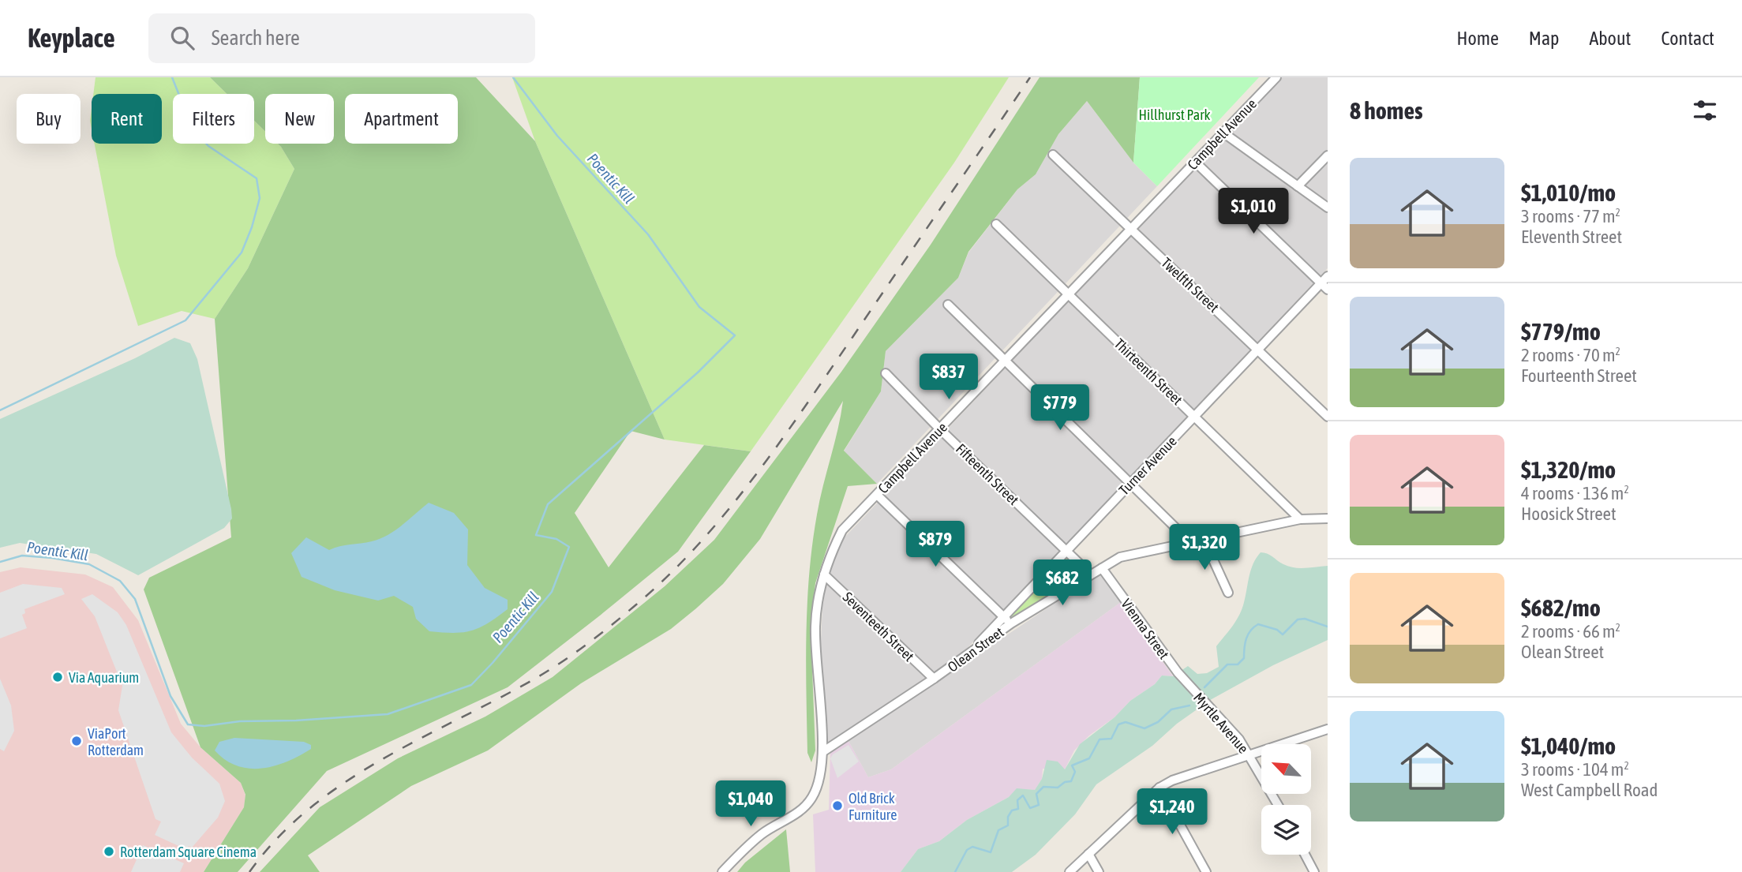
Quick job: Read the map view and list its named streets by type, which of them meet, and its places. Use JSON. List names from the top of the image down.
{
  "streets": {
    "street": [
      "Campbell Avenue",
      "Twelfth Street",
      "Thirteenth Street",
      "Turner Avenue",
      "Fifteenth Street",
      "Seventeeth Street",
      "Vienna Street",
      "Olean Street",
      "Myrtle Avenue"
    ]
  },
  "crossings": [
    ["Campbell Avenue", "Twelfth Street"],
    ["Campbell Avenue", "Thirteenth Street"],
    ["Campbell Avenue", "Fifteenth Street"],
    ["Campbell Avenue", "Seventeeth Street"],
    ["Campbell Avenue", "Olean Street"],
    ["Twelfth Street", "Turner Avenue"],
    ["Thirteenth Street", "Turner Avenue"],
    ["Thirteenth Street", "Olean Street"],
    ["Turner Avenue", "Fifteenth Street"],
    ["Turner Avenue", "Olean Street"],
    ["Fifteenth Street", "Olean Street"],
    ["Seventeeth Street", "Olean Street"],
    ["Vienna Street", "Olean Street"],
    ["Vienna Street", "Myrtle Avenue"]
  ],
  "water": ["Poentic Kill"],
  "parks": ["Hillhurst Park"],
  "places": [
    "Via Aquarium",
    "ViaPort Rotterdam",
    "Old Brick Furniture",
    "Rotterdam Square Cinema"
  ],
  "north": "top left",
  "page": {
    "header": "Keyplace",
    "search": "Search here",
    "nav": [
      "Home",
      "Map",
      "About",
      "Contact"
    ],
    "heading": "8 homes",
    "chip": [
      "Buy",
      "Rent",
      "Filters",
      "New",
      "Apartment"
    ],
    "list": [
      {
        "name": "$1,010/mo",
        "note": "3 rooms · 77 m² · Eleventh Street"
      },
      {
        "name": "$779/mo",
        "note": "2 rooms · 70 m² · Fourteenth Street"
      },
      {
        "name": "$1,320/mo",
        "note": "4 rooms · 136 m² · Hoosick Street"
      },
      {
        "name": "$682/mo",
        "note": "2 rooms · 66 m² · Olean Street"
      },
      {
        "name": "$1,040/mo",
        "note": "3 rooms · 104 m² · West Campbell Road"
      }
    ],
    "price": [
      "$1,010",
      "$837",
      "$779",
      "$879",
      "$1,320",
      "$682",
      "$1,040",
      "$1,240"
    ]
  }
}
